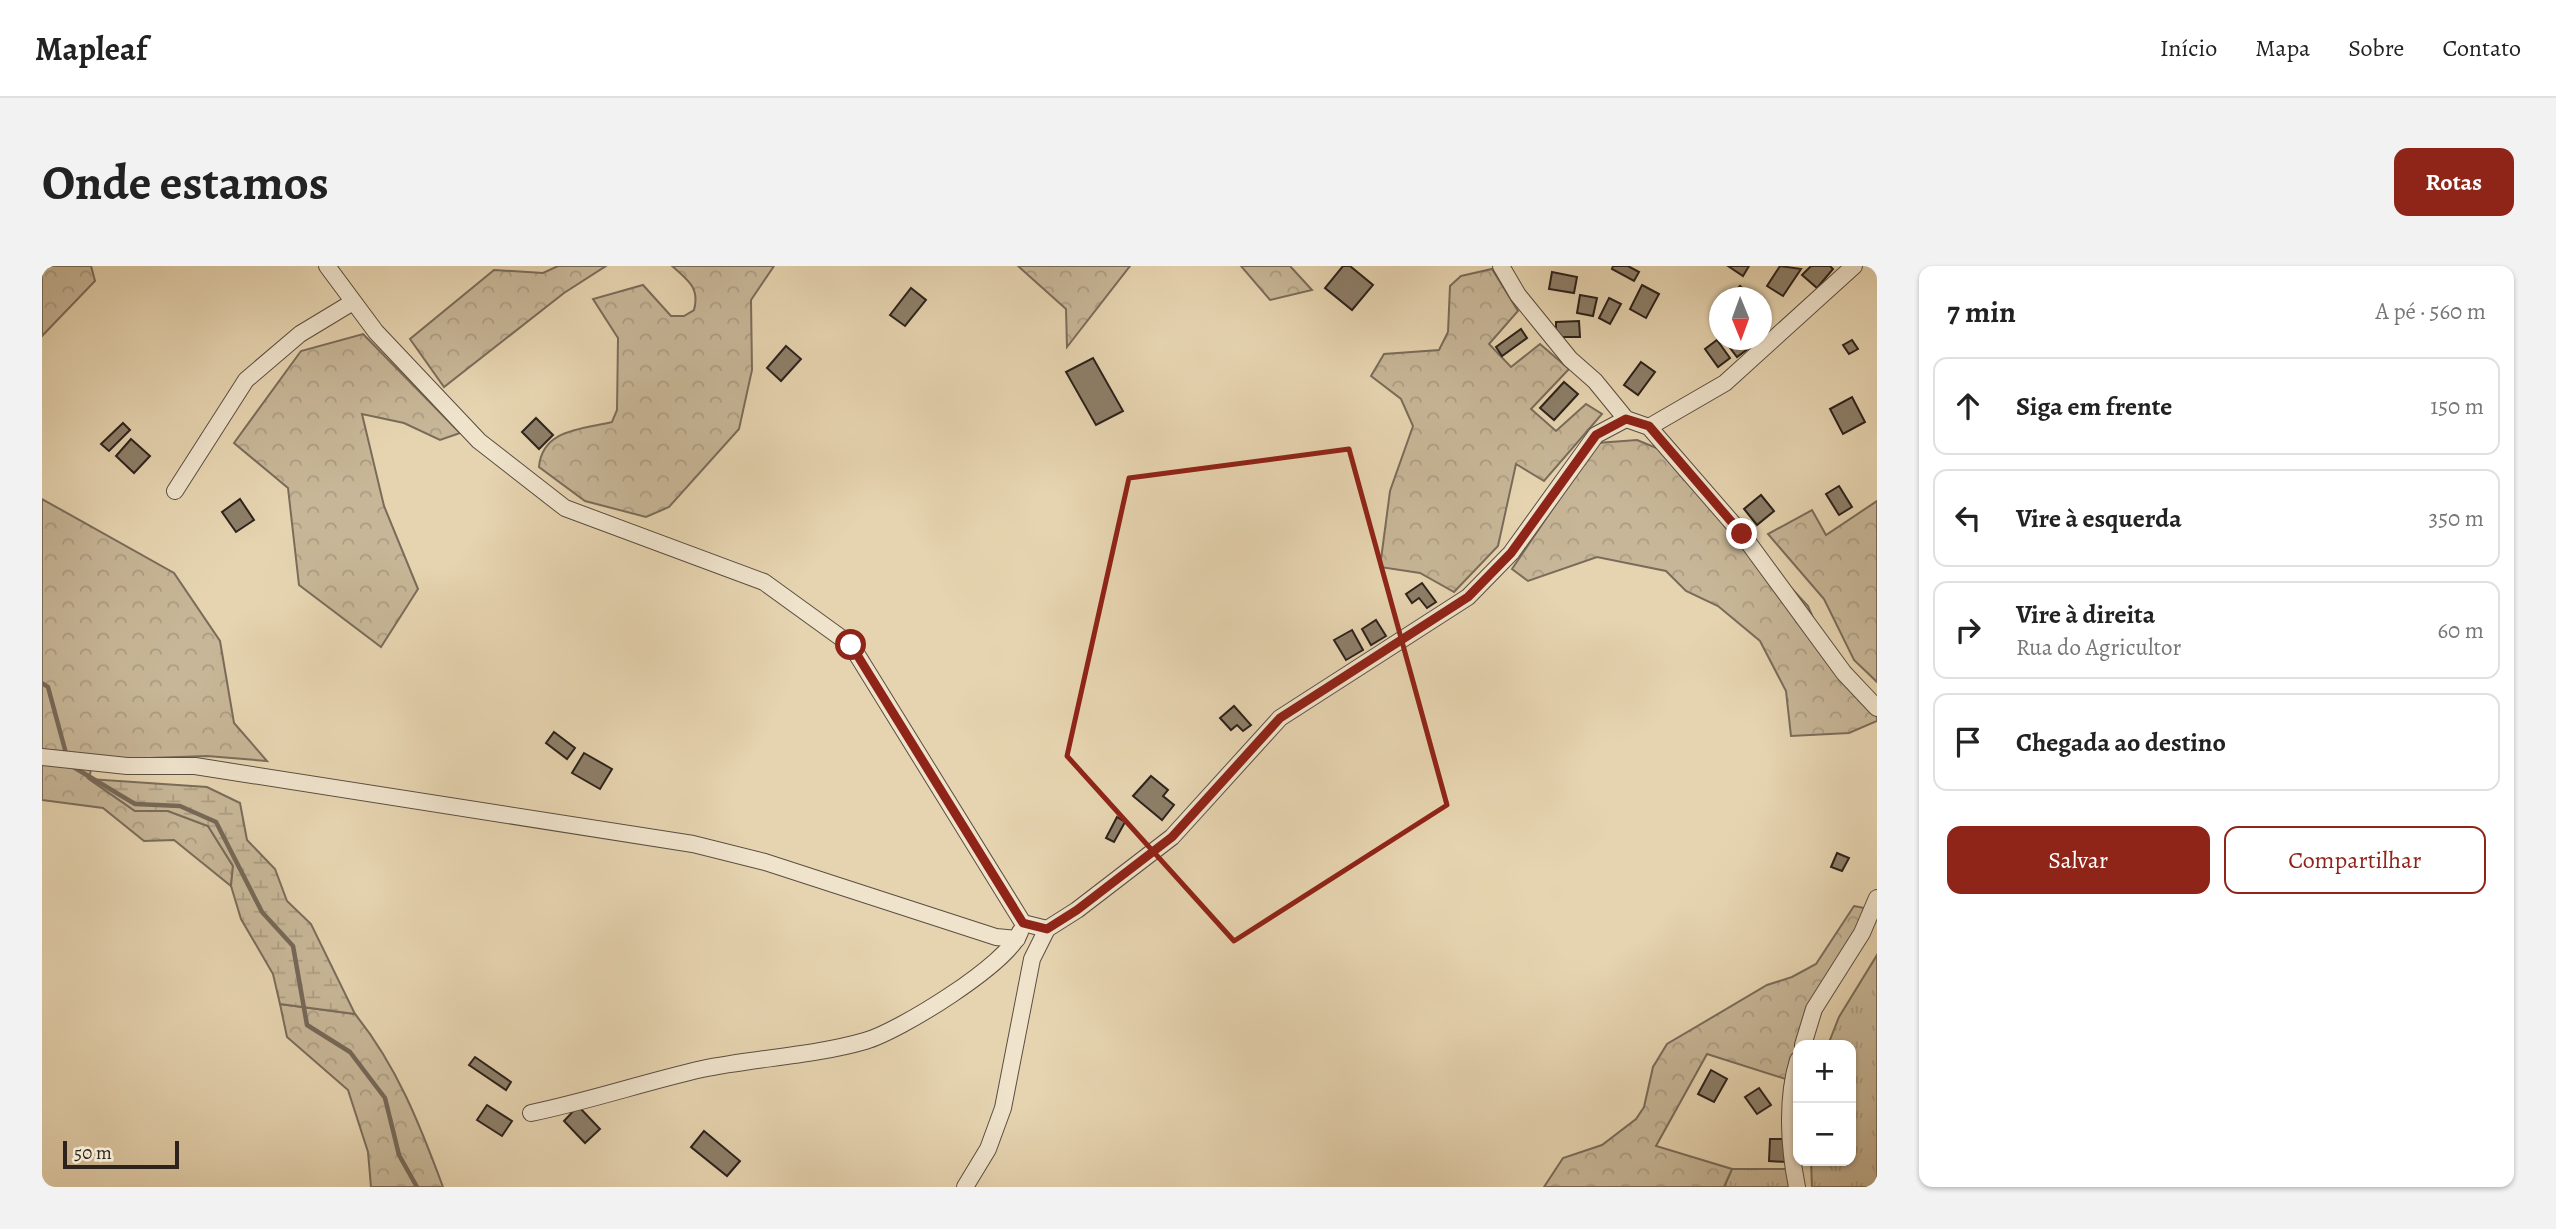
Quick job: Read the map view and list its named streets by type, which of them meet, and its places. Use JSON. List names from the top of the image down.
{
  "scale_bar": "50 m",
  "north": "bottom",
  "page": {
    "header": "Mapleaf",
    "nav": [
      "Início",
      "Mapa",
      "Sobre",
      "Contato"
    ],
    "buttons": [
      "Rotas",
      ["Salvar", "Compartilhar"]
    ],
    "title": "Onde estamos",
    "heading": ["7 min", "A pé · 560 m"],
    "list": [
      ["Siga em frente", "150 m"],
      ["Vire à esquerda", "350 m"],
      ["Vire à direita", "Rua do Agricultor", "60 m"],
      "Chegada ao destino"
    ],
    "map_buttons": ["+", "−"],
    "scale": "50 m"
  }
}
